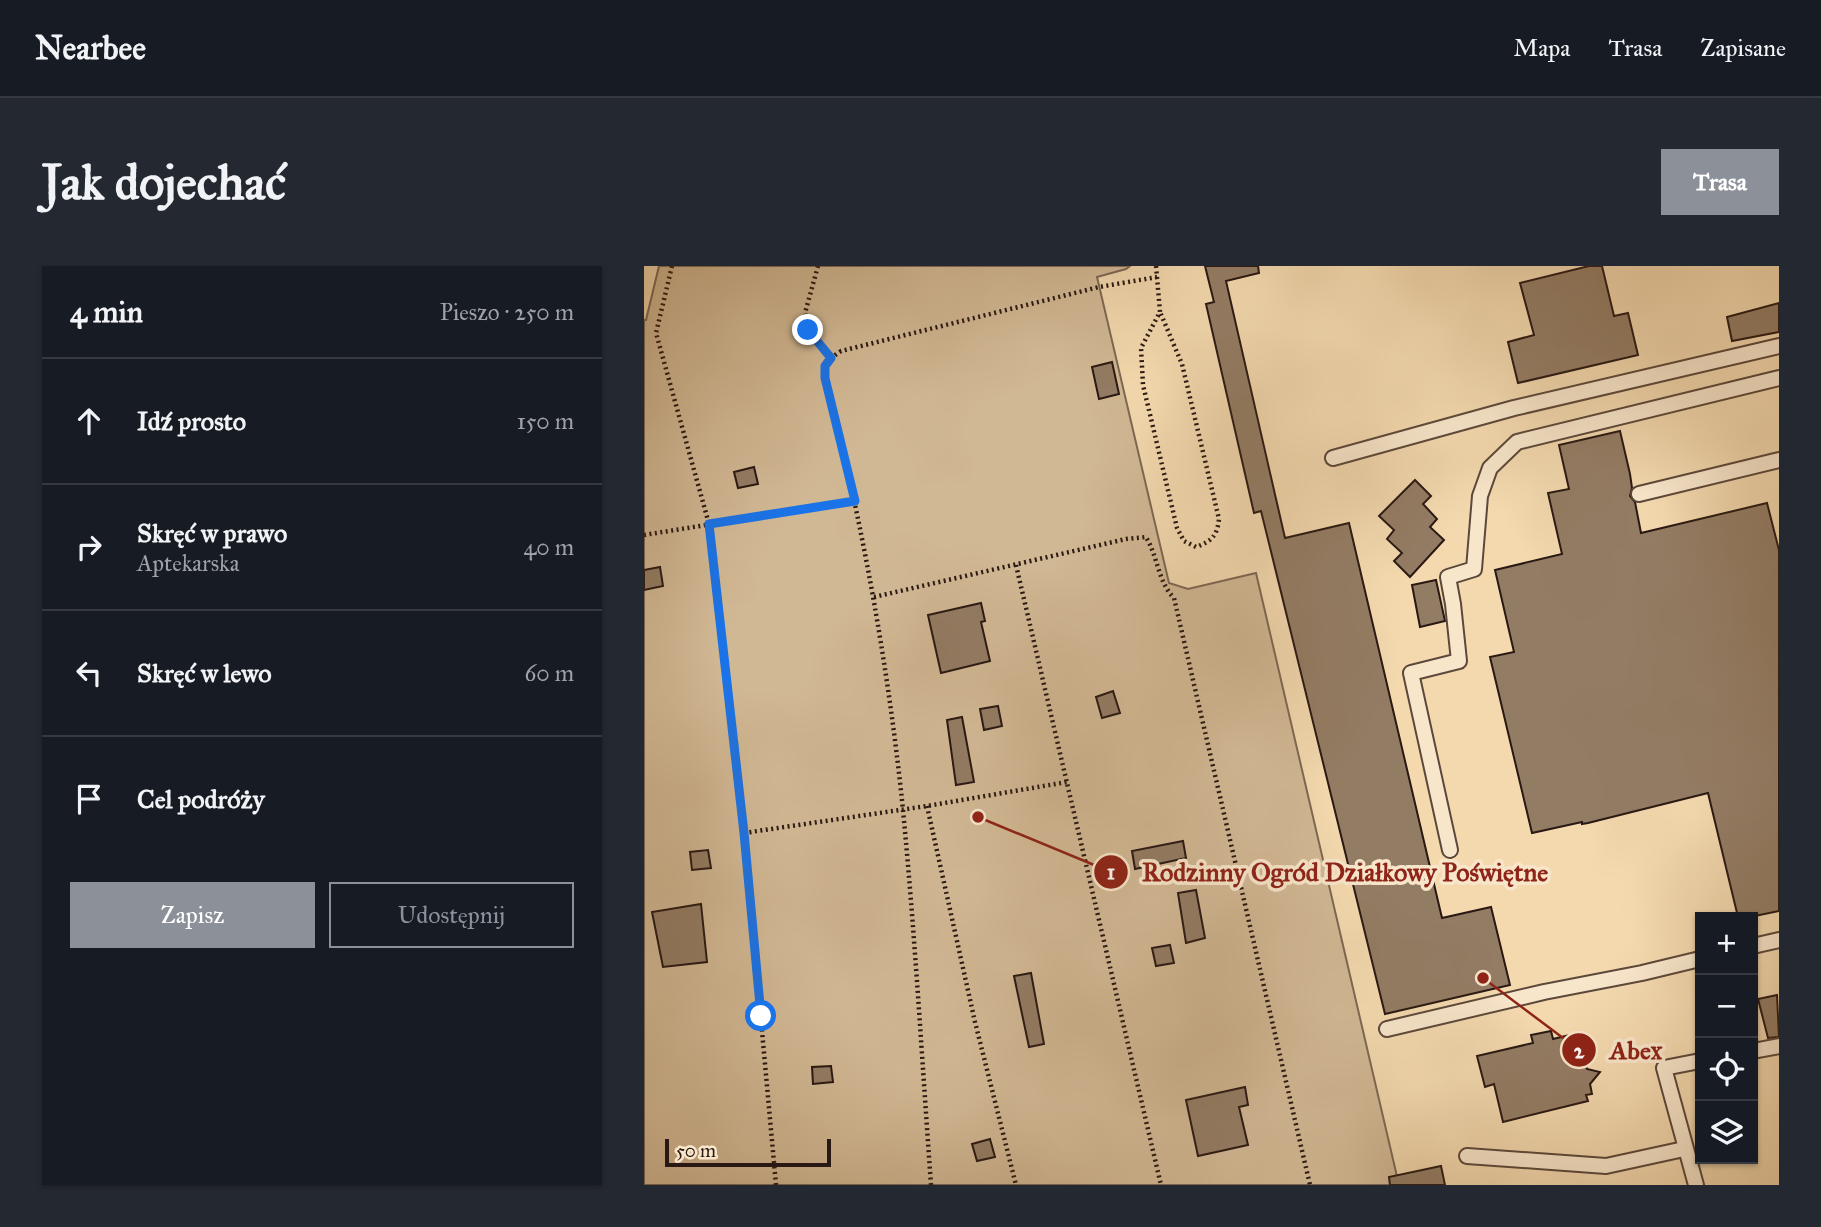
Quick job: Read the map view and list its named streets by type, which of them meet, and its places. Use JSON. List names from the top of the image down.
{
  "places": ["Rodzinny Ogród Działkowy Poświętne", "Abex"],
  "scale_bar": "50 m",
  "page": {
    "header": "Nearbee",
    "nav": ["Mapa", "Trasa", "Zapisane"],
    "buttons": [
      "Trasa",
      ["Zapisz", "Udostępnij"]
    ],
    "title": "Jak dojechać",
    "heading": ["4 min", "Pieszo · 250 m"],
    "list": [
      ["Idź prosto", "150 m"],
      ["Skręć w prawo", "Aptekarska", "40 m"],
      ["Skręć w lewo", "60 m"],
      "Cel podróży"
    ],
    "map_buttons": ["+", "−"],
    "scale": "50 m"
  }
}
